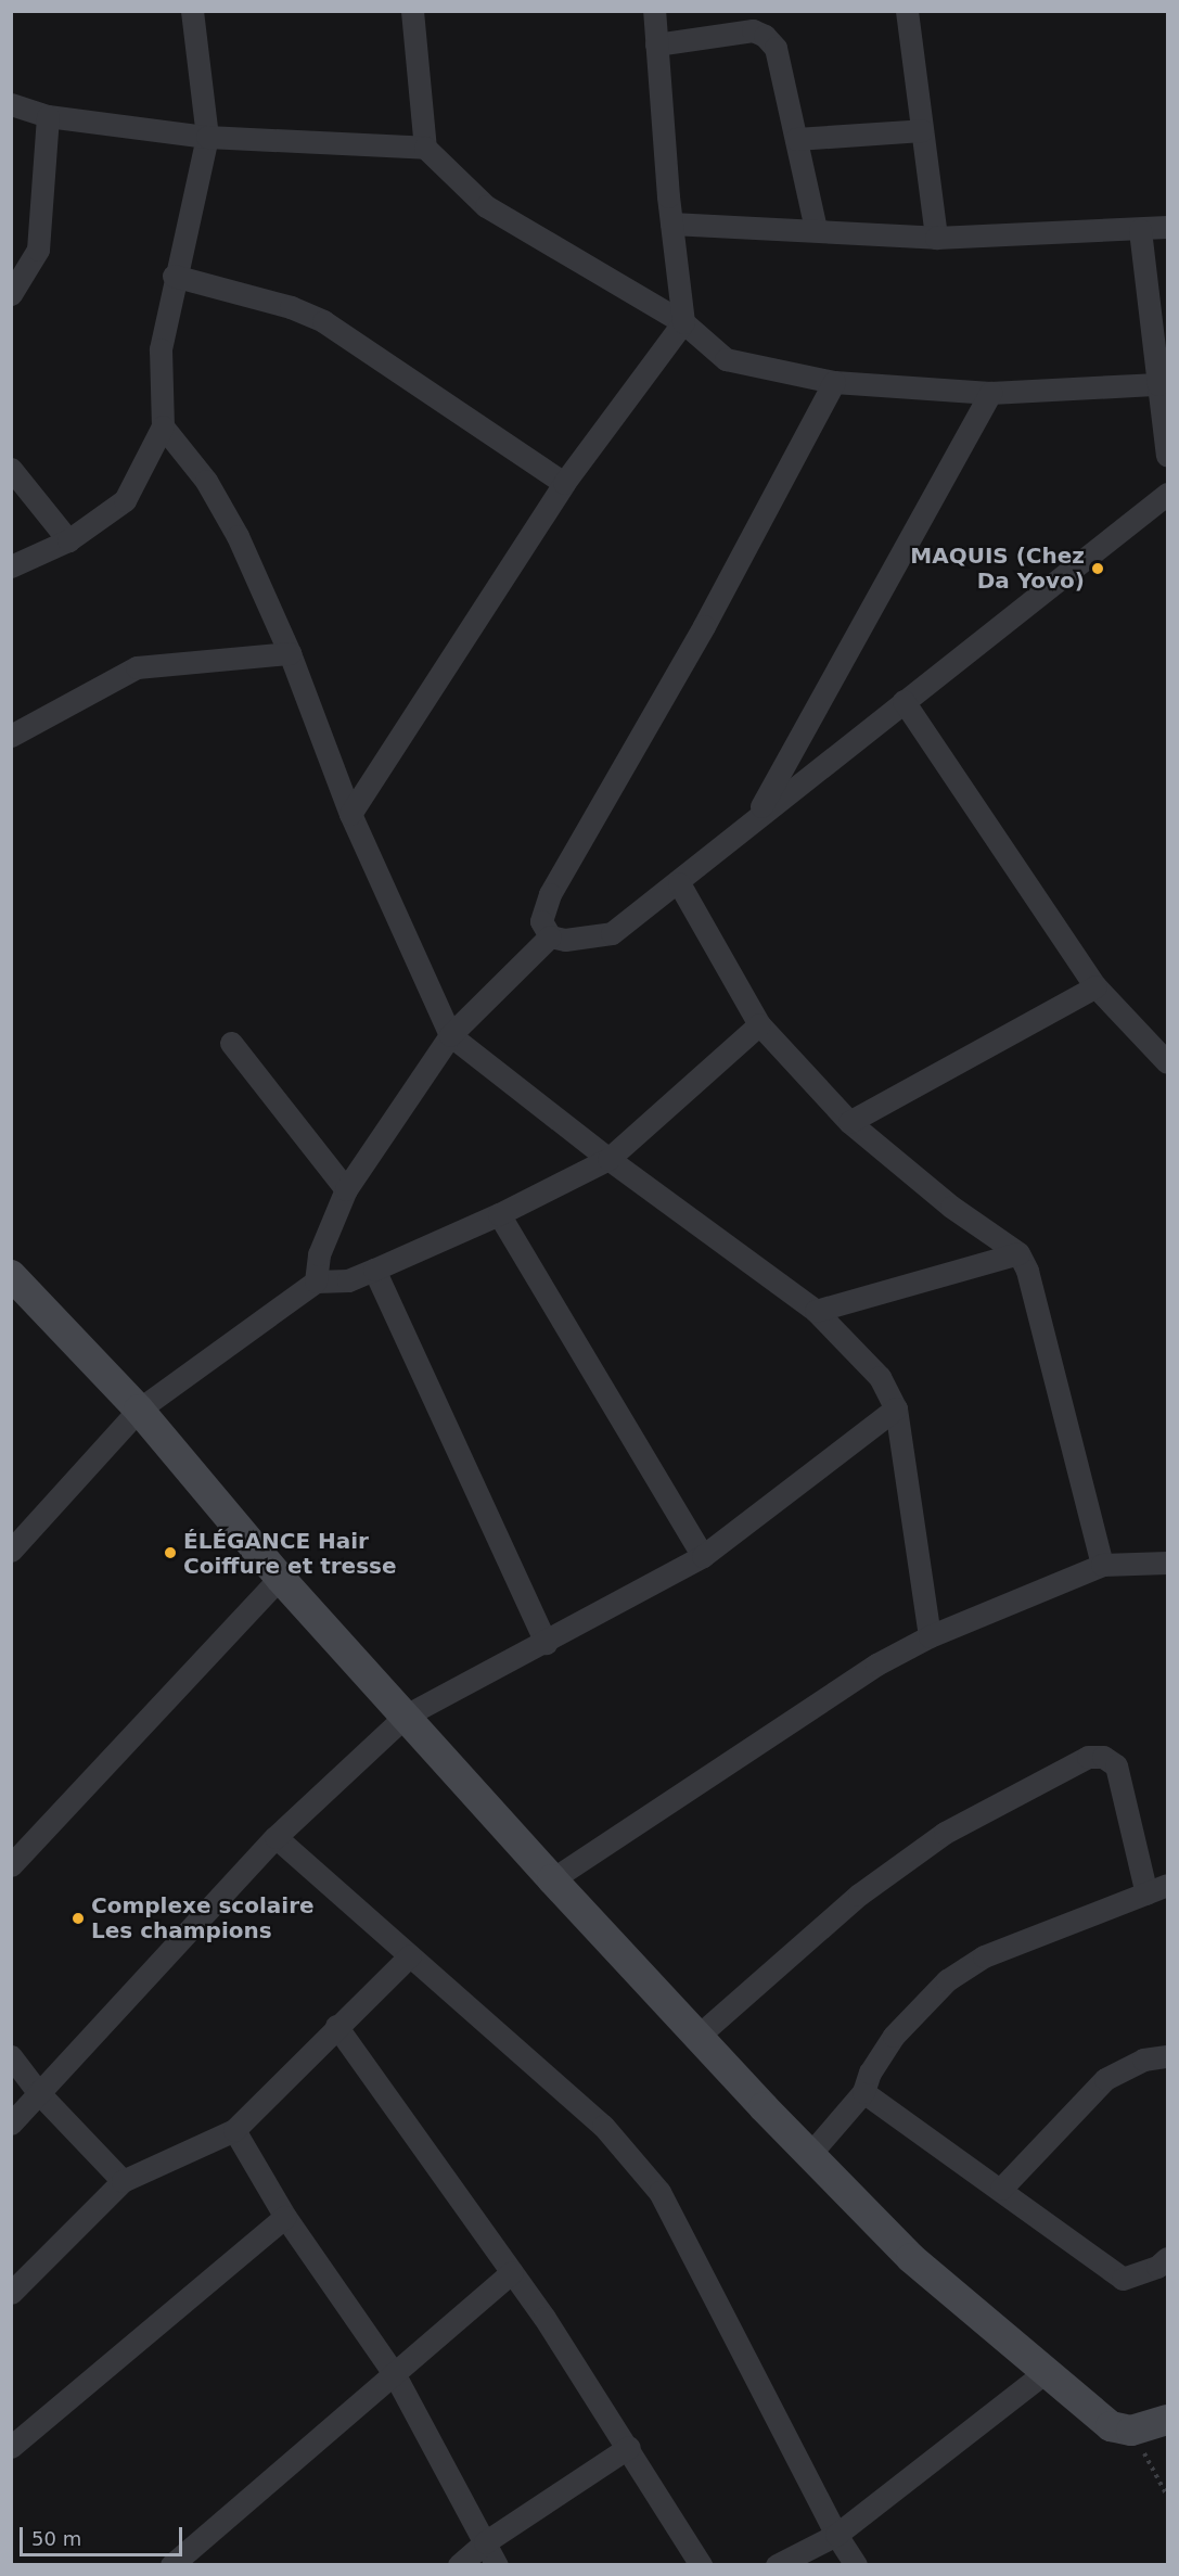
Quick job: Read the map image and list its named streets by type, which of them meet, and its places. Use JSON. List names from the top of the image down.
{
  "places": ["MAQUIS (Chez Da Yovo)", "ÉLÉGANCE Hair Coiffure et tresse", "Complexe scolaire Les champions"],
  "scale_bar": "50 m"
}
